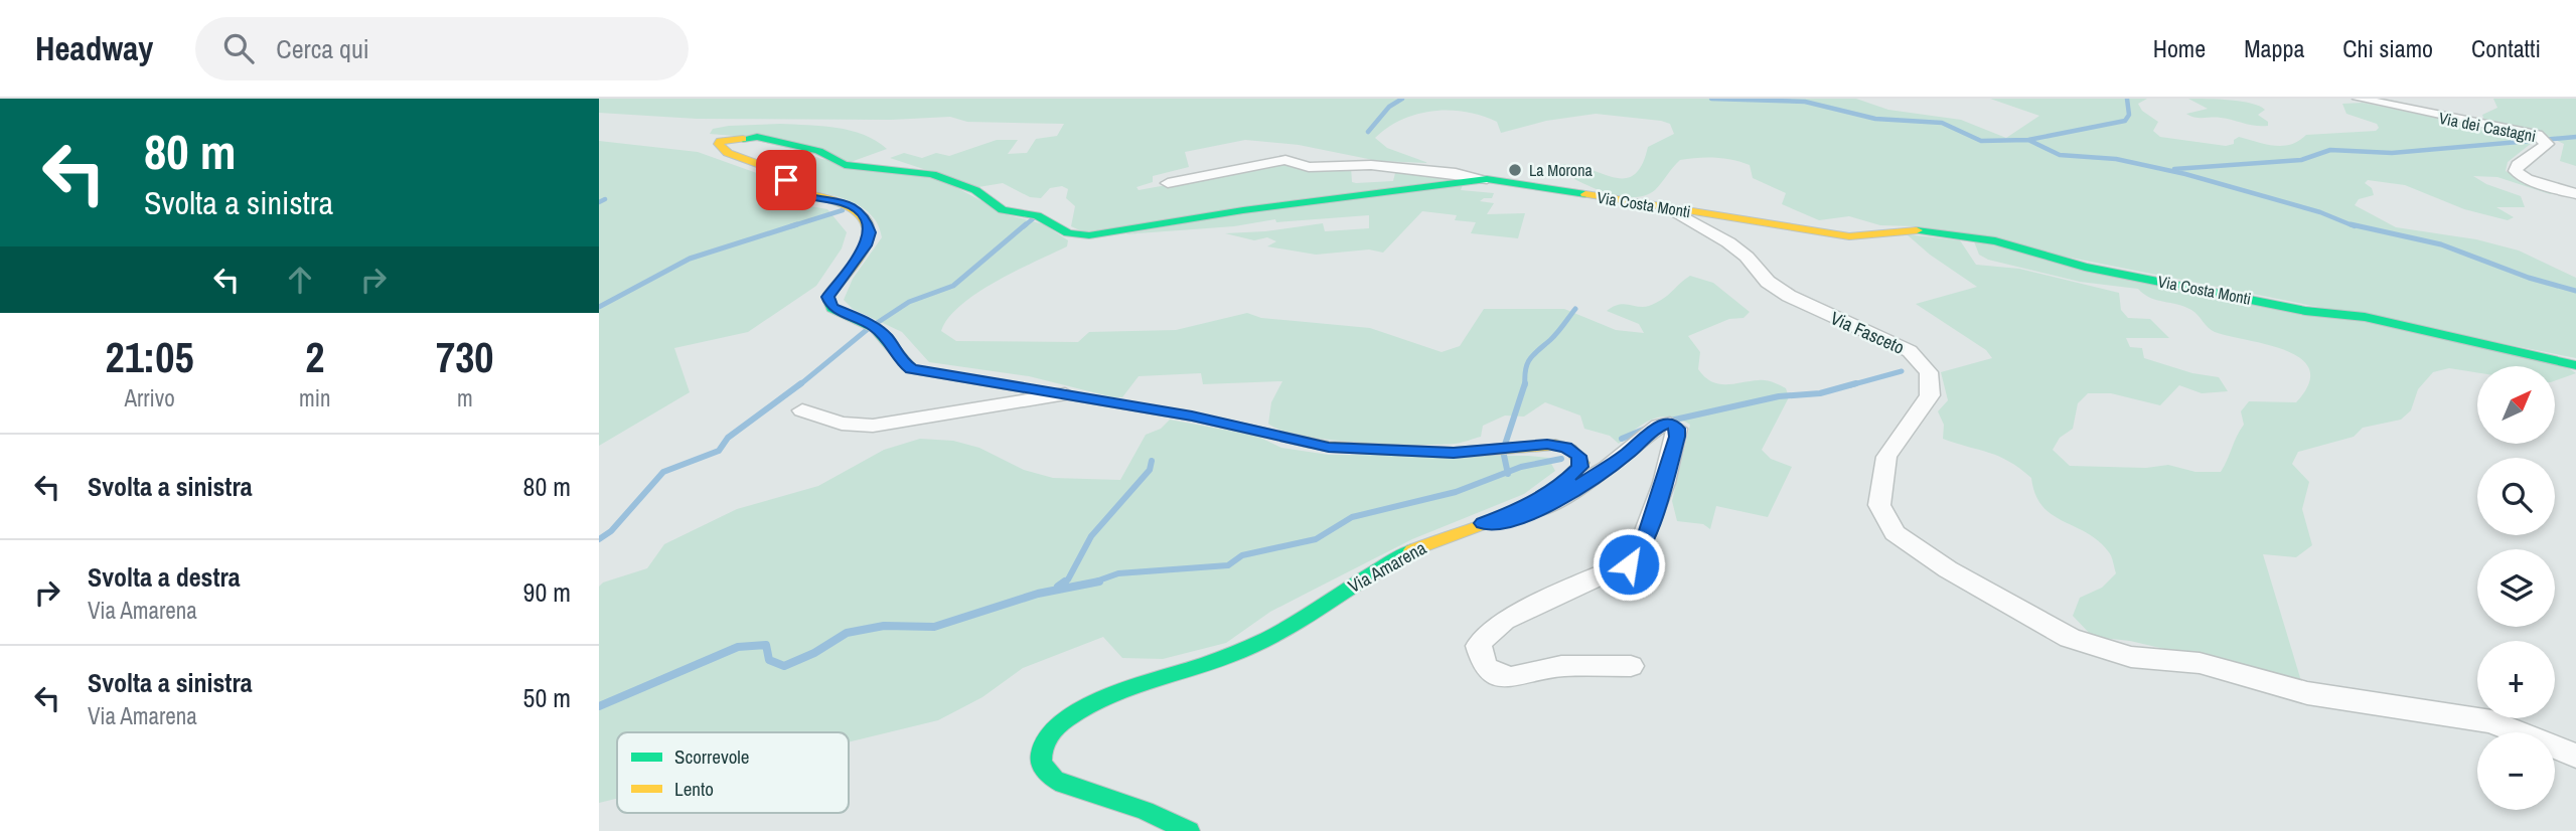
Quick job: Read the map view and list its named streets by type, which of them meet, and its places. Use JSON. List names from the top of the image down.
{
  "streets": {
    "street": [
      "Via dei Castagni",
      "Via Costa Monti",
      "Via Fasceto",
      "Via Amarena"
    ]
  },
  "crossings": [
    ["Via Costa Monti", "Via Fasceto"],
    ["Via Costa Monti", "Via Amarena"]
  ],
  "places": ["La Morona"],
  "legend": ["Scorrevole", "Lento"],
  "north": "top right",
  "page": {
    "header": "Headway",
    "search": "Cerca qui",
    "nav": [
      "Home",
      "Mappa",
      "Chi siamo",
      "Contatti"
    ],
    "turn": ["80 m", "Svolta a sinistra"],
    "eta": [
      "21:05",
      "Arrivo",
      "2",
      "min",
      "730",
      "m"
    ],
    "map_buttons": ["+", "−"],
    "list": [
      {
        "name": "Svolta a sinistra",
        "value": "80 m"
      },
      {
        "name": "Svolta a destra",
        "note": "Via Amarena",
        "value": "90 m"
      },
      {
        "name": "Svolta a sinistra",
        "note": "Via Amarena",
        "value": "50 m"
      }
    ]
  }
}
